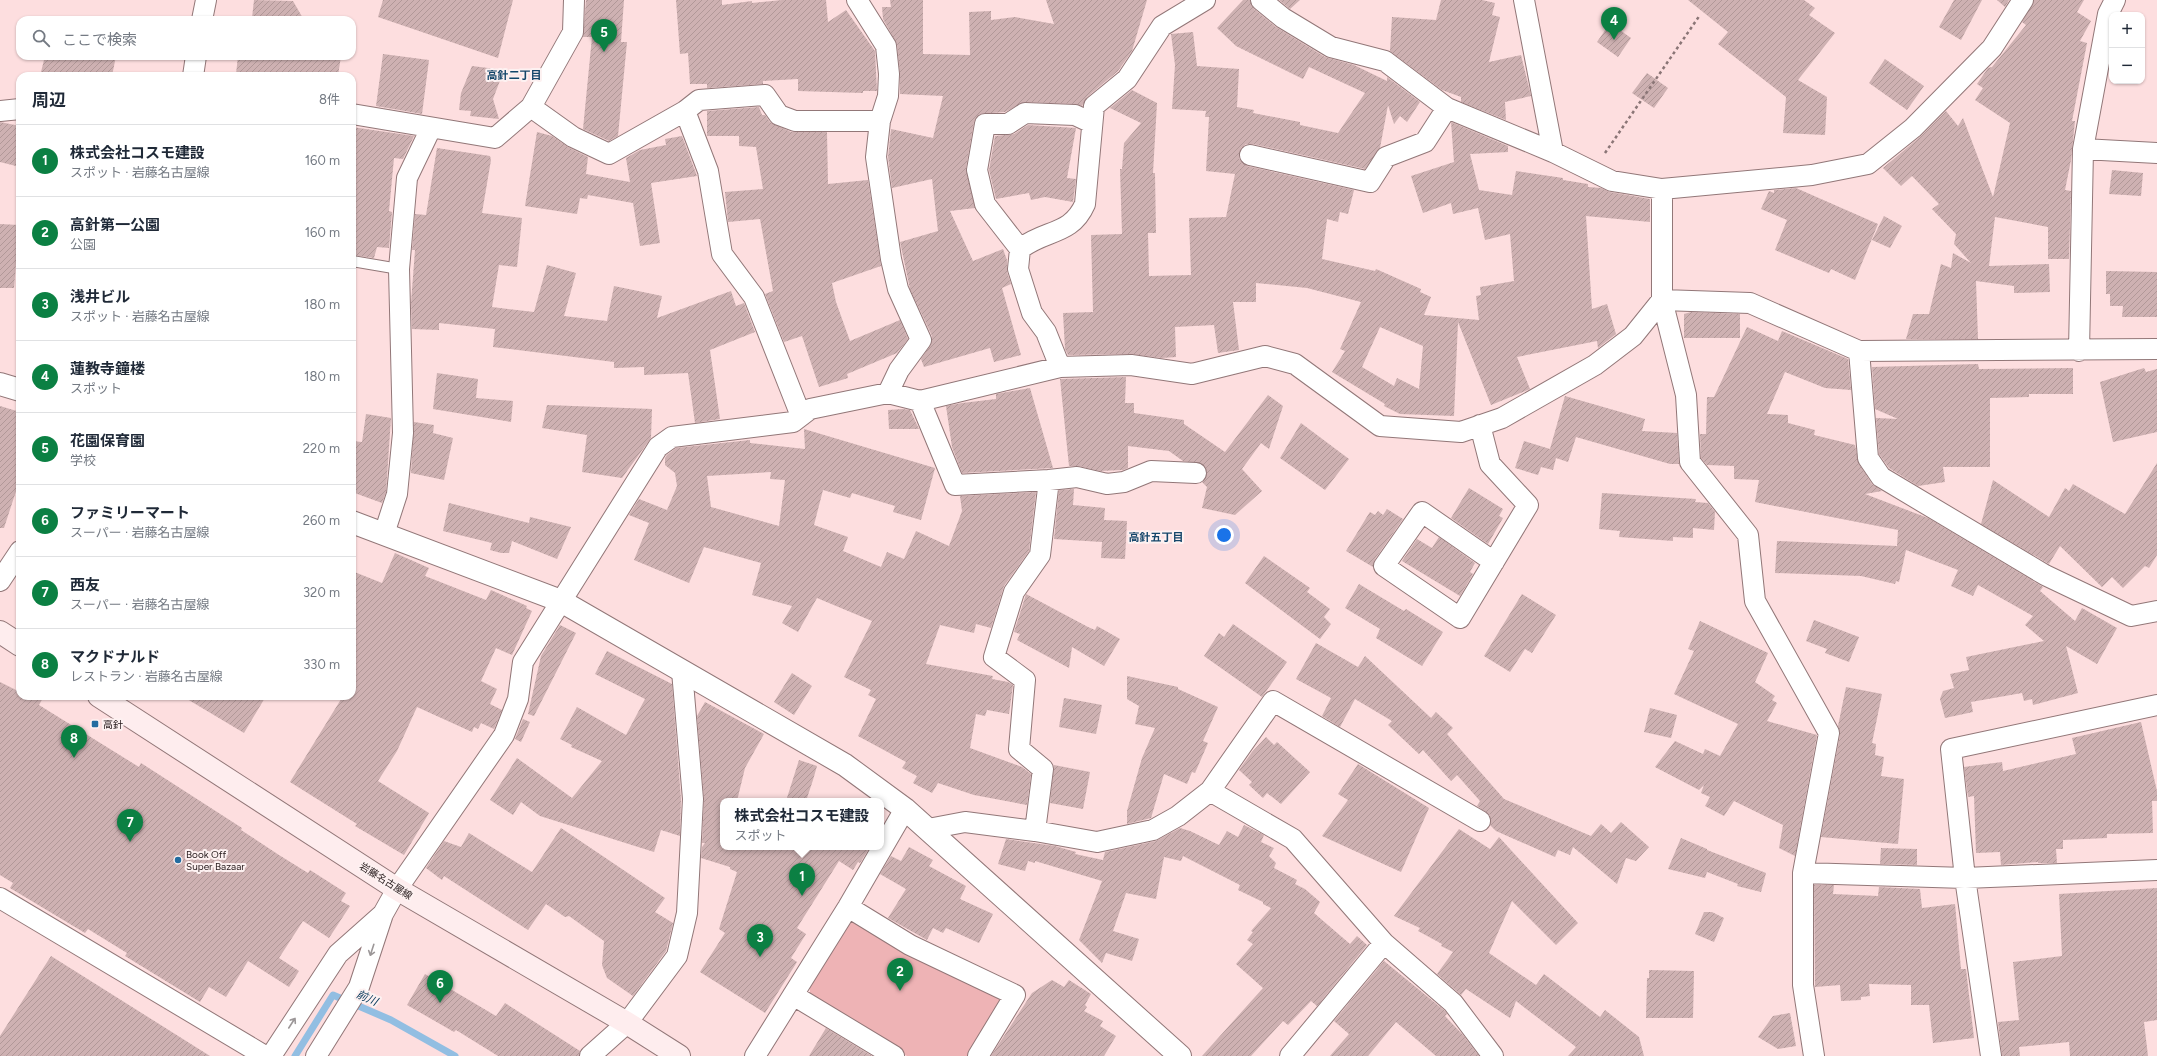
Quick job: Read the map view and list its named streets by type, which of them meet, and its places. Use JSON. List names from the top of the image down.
{
  "streets": {
    "main road": ["岩藤名古屋線"]
  },
  "districts": ["高針二丁目", "高針五丁目"],
  "water": ["前川"],
  "places": {
    "transit": ["高針"],
    "other": ["Book Off Super Bazaar"]
  },
  "page": {
    "pins": [
      "4",
      "5",
      "8",
      "7",
      "1",
      "3",
      "2",
      "6"
    ],
    "map_buttons": ["+", "−"],
    "search": "ここで検索",
    "heading": ["周辺", "8件"],
    "list": [
      {
        "mark": "1",
        "name": "株式会社コスモ建設",
        "note": "スポット · 岩藤名古屋線",
        "value": "160 m"
      },
      {
        "mark": "2",
        "name": "高針第一公園",
        "note": "公園",
        "value": "160 m"
      },
      {
        "mark": "3",
        "name": "浅井ビル",
        "note": "スポット · 岩藤名古屋線",
        "value": "180 m"
      },
      {
        "mark": "4",
        "name": "蓮教寺鐘楼",
        "note": "スポット",
        "value": "180 m"
      },
      {
        "mark": "5",
        "name": "花園保育園",
        "note": "学校",
        "value": "220 m"
      },
      {
        "mark": "6",
        "name": "ファミリーマート",
        "note": "スーパー · 岩藤名古屋線",
        "value": "260 m"
      },
      {
        "mark": "7",
        "name": "西友",
        "note": "スーパー · 岩藤名古屋線",
        "value": "320 m"
      },
      {
        "mark": "8",
        "name": "マクドナルド",
        "note": "レストラン · 岩藤名古屋線",
        "value": "330 m"
      }
    ],
    "popup": ["株式会社コスモ建設", "スポット"]
  }
}
